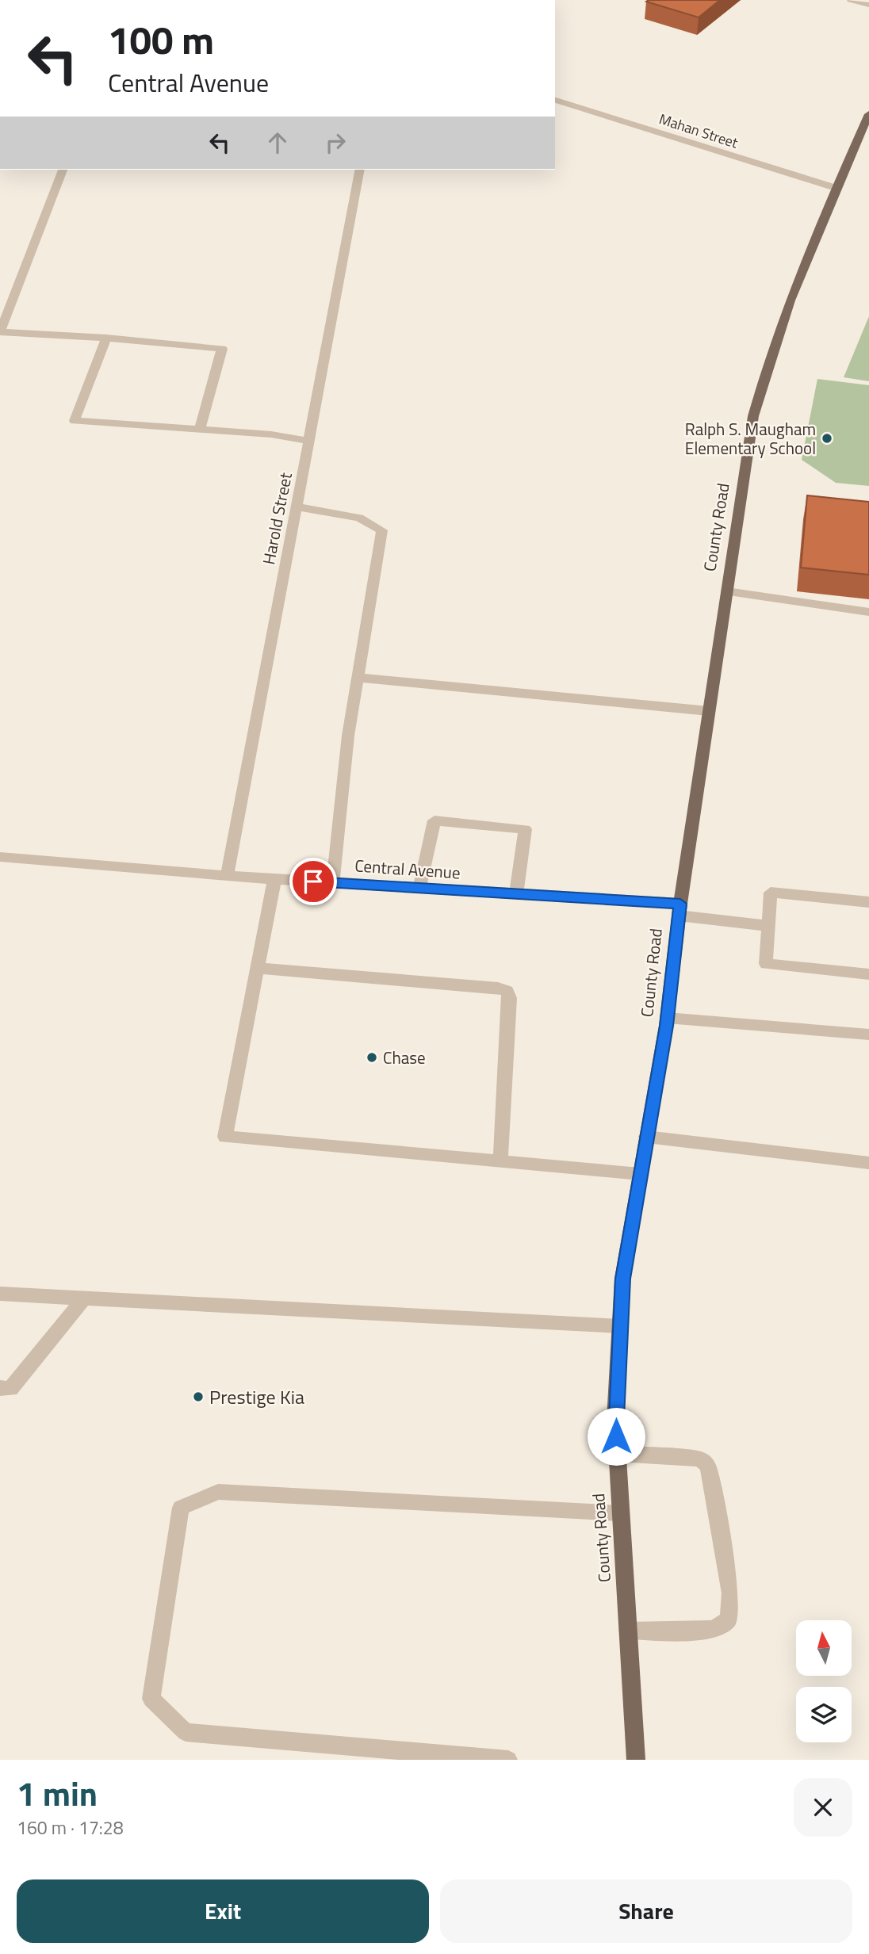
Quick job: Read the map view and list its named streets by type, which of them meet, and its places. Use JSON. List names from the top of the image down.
{
  "streets": {
    "main road": ["County Road"],
    "street": ["Mahan Street", "Harold Street", "Central Avenue"]
  },
  "crossings": [
    ["Mahan Street", "County Road"],
    ["Harold Street", "Central Avenue"],
    ["County Road", "Central Avenue"]
  ],
  "places": ["Ralph S. Maugham Elementary School", "Chase", "Prestige Kia"],
  "north": "top",
  "page": {
    "turn": ["100 m", "Central Avenue"],
    "heading": ["1 min", "160 m · 17:28"],
    "buttons": ["Exit", "Share"]
  }
}
